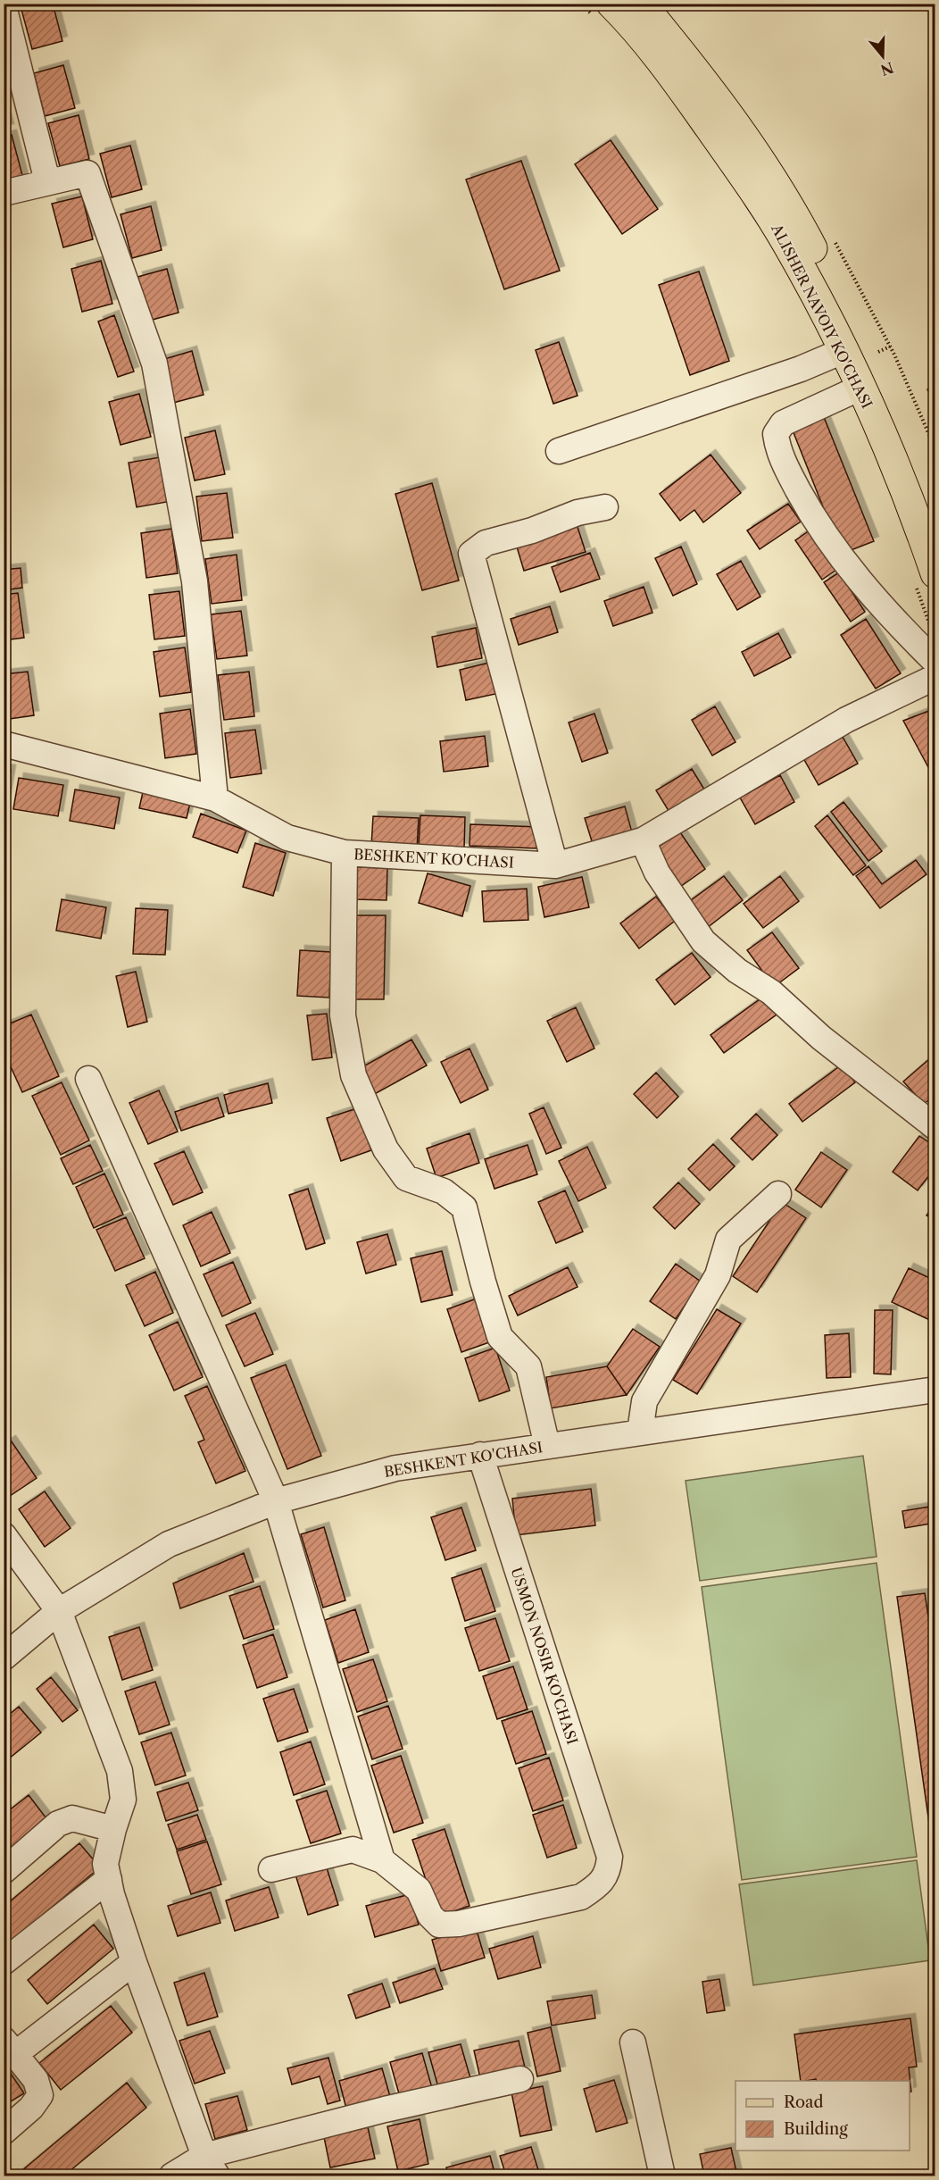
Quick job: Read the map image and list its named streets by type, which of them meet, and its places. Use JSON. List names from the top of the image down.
{
  "streets": {
    "main road": ["ALISHER NAVOIY KO'CHASI"],
    "street": ["BESHKENT KO'CHASI", "USMON NOSIR KO'CHASI"]
  },
  "crossings": [
    ["BESHKENT KO'CHASI", "USMON NOSIR KO'CHASI"]
  ],
  "legend": ["Road", "Building"],
  "north": "bottom"
}
